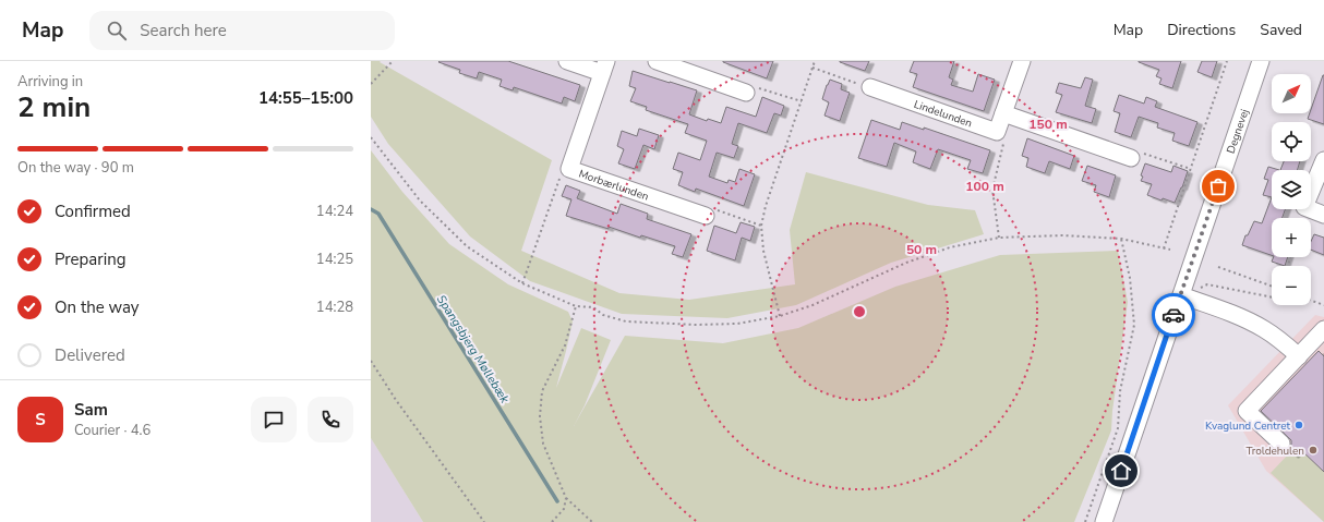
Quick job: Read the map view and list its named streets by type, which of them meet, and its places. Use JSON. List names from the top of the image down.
{
  "streets": {
    "street": ["Lindelunden", "Degnevej", "Morbærlunden"]
  },
  "water": ["Spangsbjerg Møllebæk"],
  "places": ["Kvaglund Centret", "Troldehulen"],
  "north": "top right",
  "page": {
    "header": "Map",
    "search": "Search here",
    "nav": ["Map", "Directions", "Saved"],
    "heading": ["2 min", "Arriving in", "14:55–15:00"],
    "panel": ["Sam", "Courier · 4.6"],
    "map_buttons": ["+", "−"],
    "bar": "On the way · 90 m",
    "list": [
      ["Confirmed", "14:24"],
      ["Preparing", "14:25"],
      ["On the way", "14:28"],
      "Delivered"
    ],
    "round": "S"
  },
  "rings": ["150 m", "100 m", "50 m"]
}
